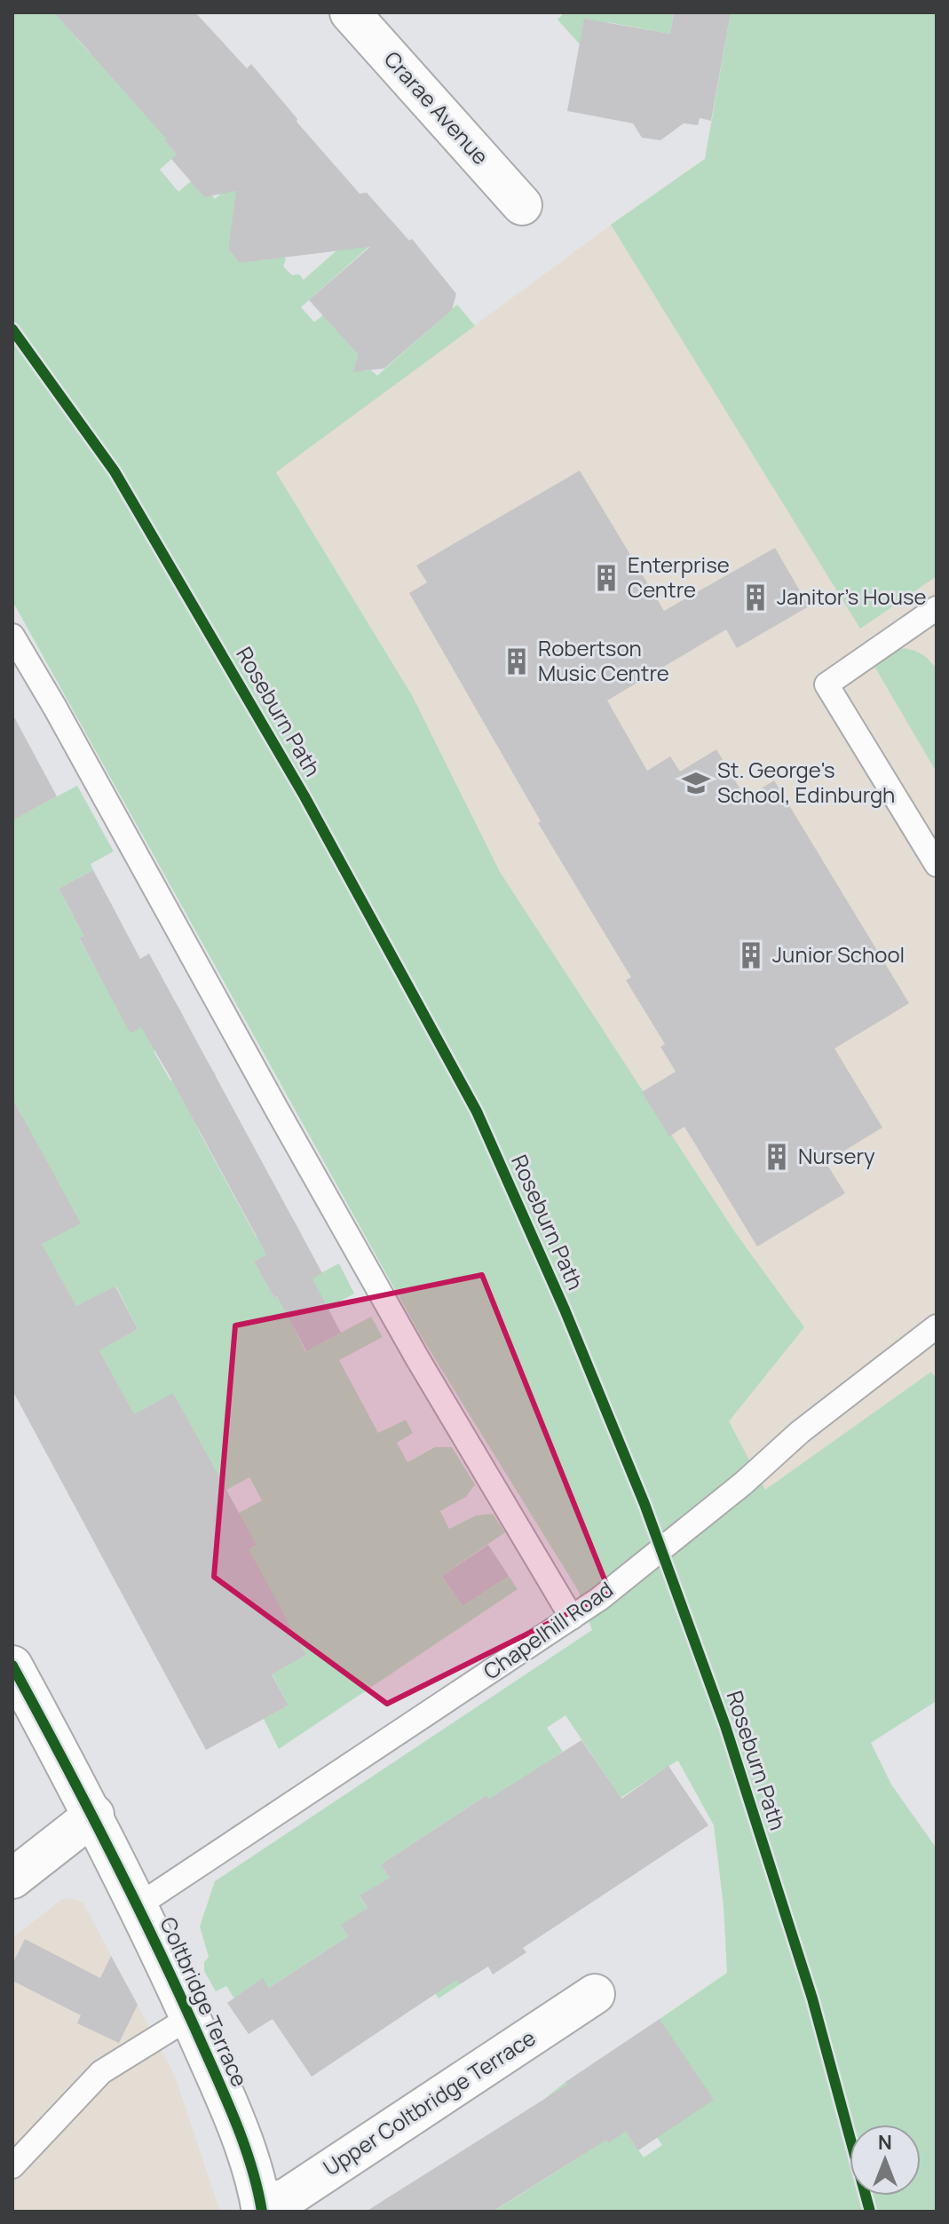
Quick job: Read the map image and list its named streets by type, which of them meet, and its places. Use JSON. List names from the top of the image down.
{
  "streets": {
    "street": ["Crarae Avenue", "Coltbridge Terrace", "Upper Coltbridge Terrace"],
    "lane": ["Chapelhill Road"],
    "cycle path": ["Roseburn Path"]
  },
  "crossings": [
    ["Chapelhill Road", "Coltbridge Terrace"],
    ["Coltbridge Terrace", "Upper Coltbridge Terrace"]
  ],
  "places": {
    "building": [
      "Enterprise Centre",
      "Janitor's House",
      "Robertson Music Centre",
      "Junior School",
      "Nursery"
    ],
    "school or university": ["St. George's School, Edinburgh"]
  },
  "north": "top"
}
